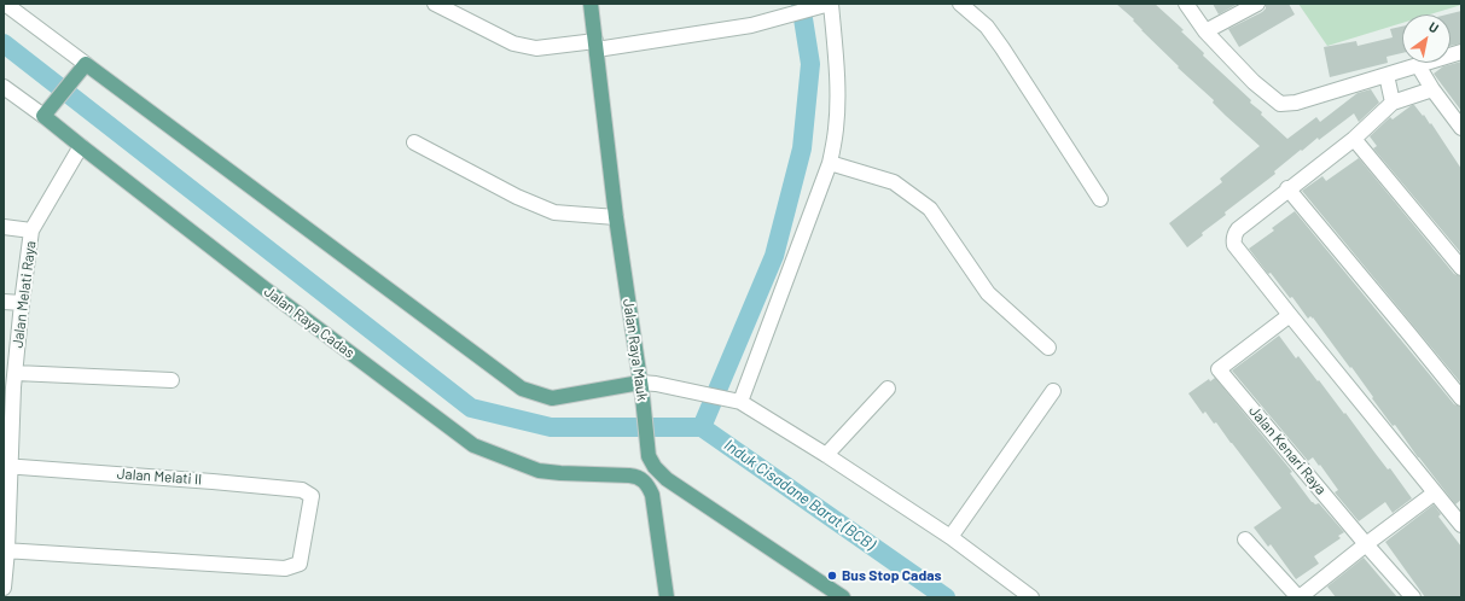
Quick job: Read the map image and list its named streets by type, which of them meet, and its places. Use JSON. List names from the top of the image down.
{
  "streets": {
    "main road": ["Jalan Raya Cadas", "Jalan Raya Mauk"],
    "street": ["Jalan Melati Raya", "Jalan Kenari Raya", "Jalan Melati II"]
  },
  "crossings": [
    ["Jalan Melati Raya", "Jalan Melati II"]
  ],
  "water": ["Induk Cisadane Barat (BCB)"],
  "places": ["Bus Stop Cadas"],
  "north": "top right"
}
